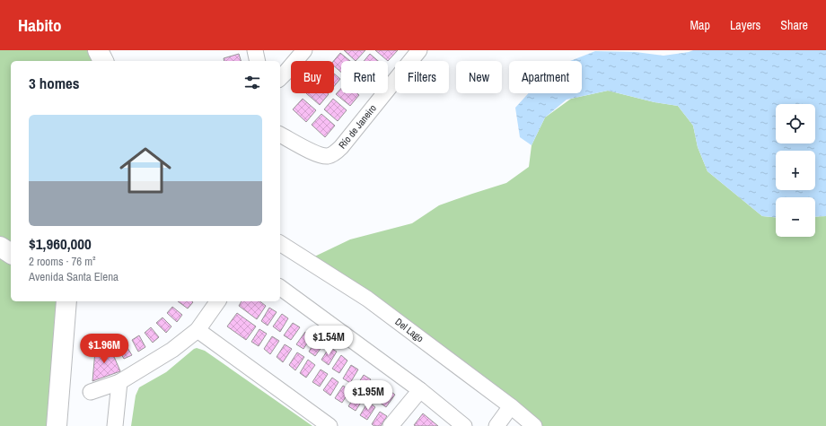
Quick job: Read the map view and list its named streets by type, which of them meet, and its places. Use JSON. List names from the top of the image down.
{
  "streets": {
    "street": ["Río de Janeiro", "Del Lago"]
  },
  "page": {
    "header": "Habito",
    "nav": ["Map", "Layers", "Share"],
    "chip": [
      "Buy",
      "Rent",
      "Filters",
      "New",
      "Apartment"
    ],
    "heading": "3 homes",
    "map_buttons": ["+", "−"],
    "list": [
      {
        "name": "$1,960,000",
        "note": "2 rooms · 76 m² · Avenida Santa Elena"
      }
    ],
    "price": ["$1.54M", "$1.96M", "$1.95M"]
  }
}
